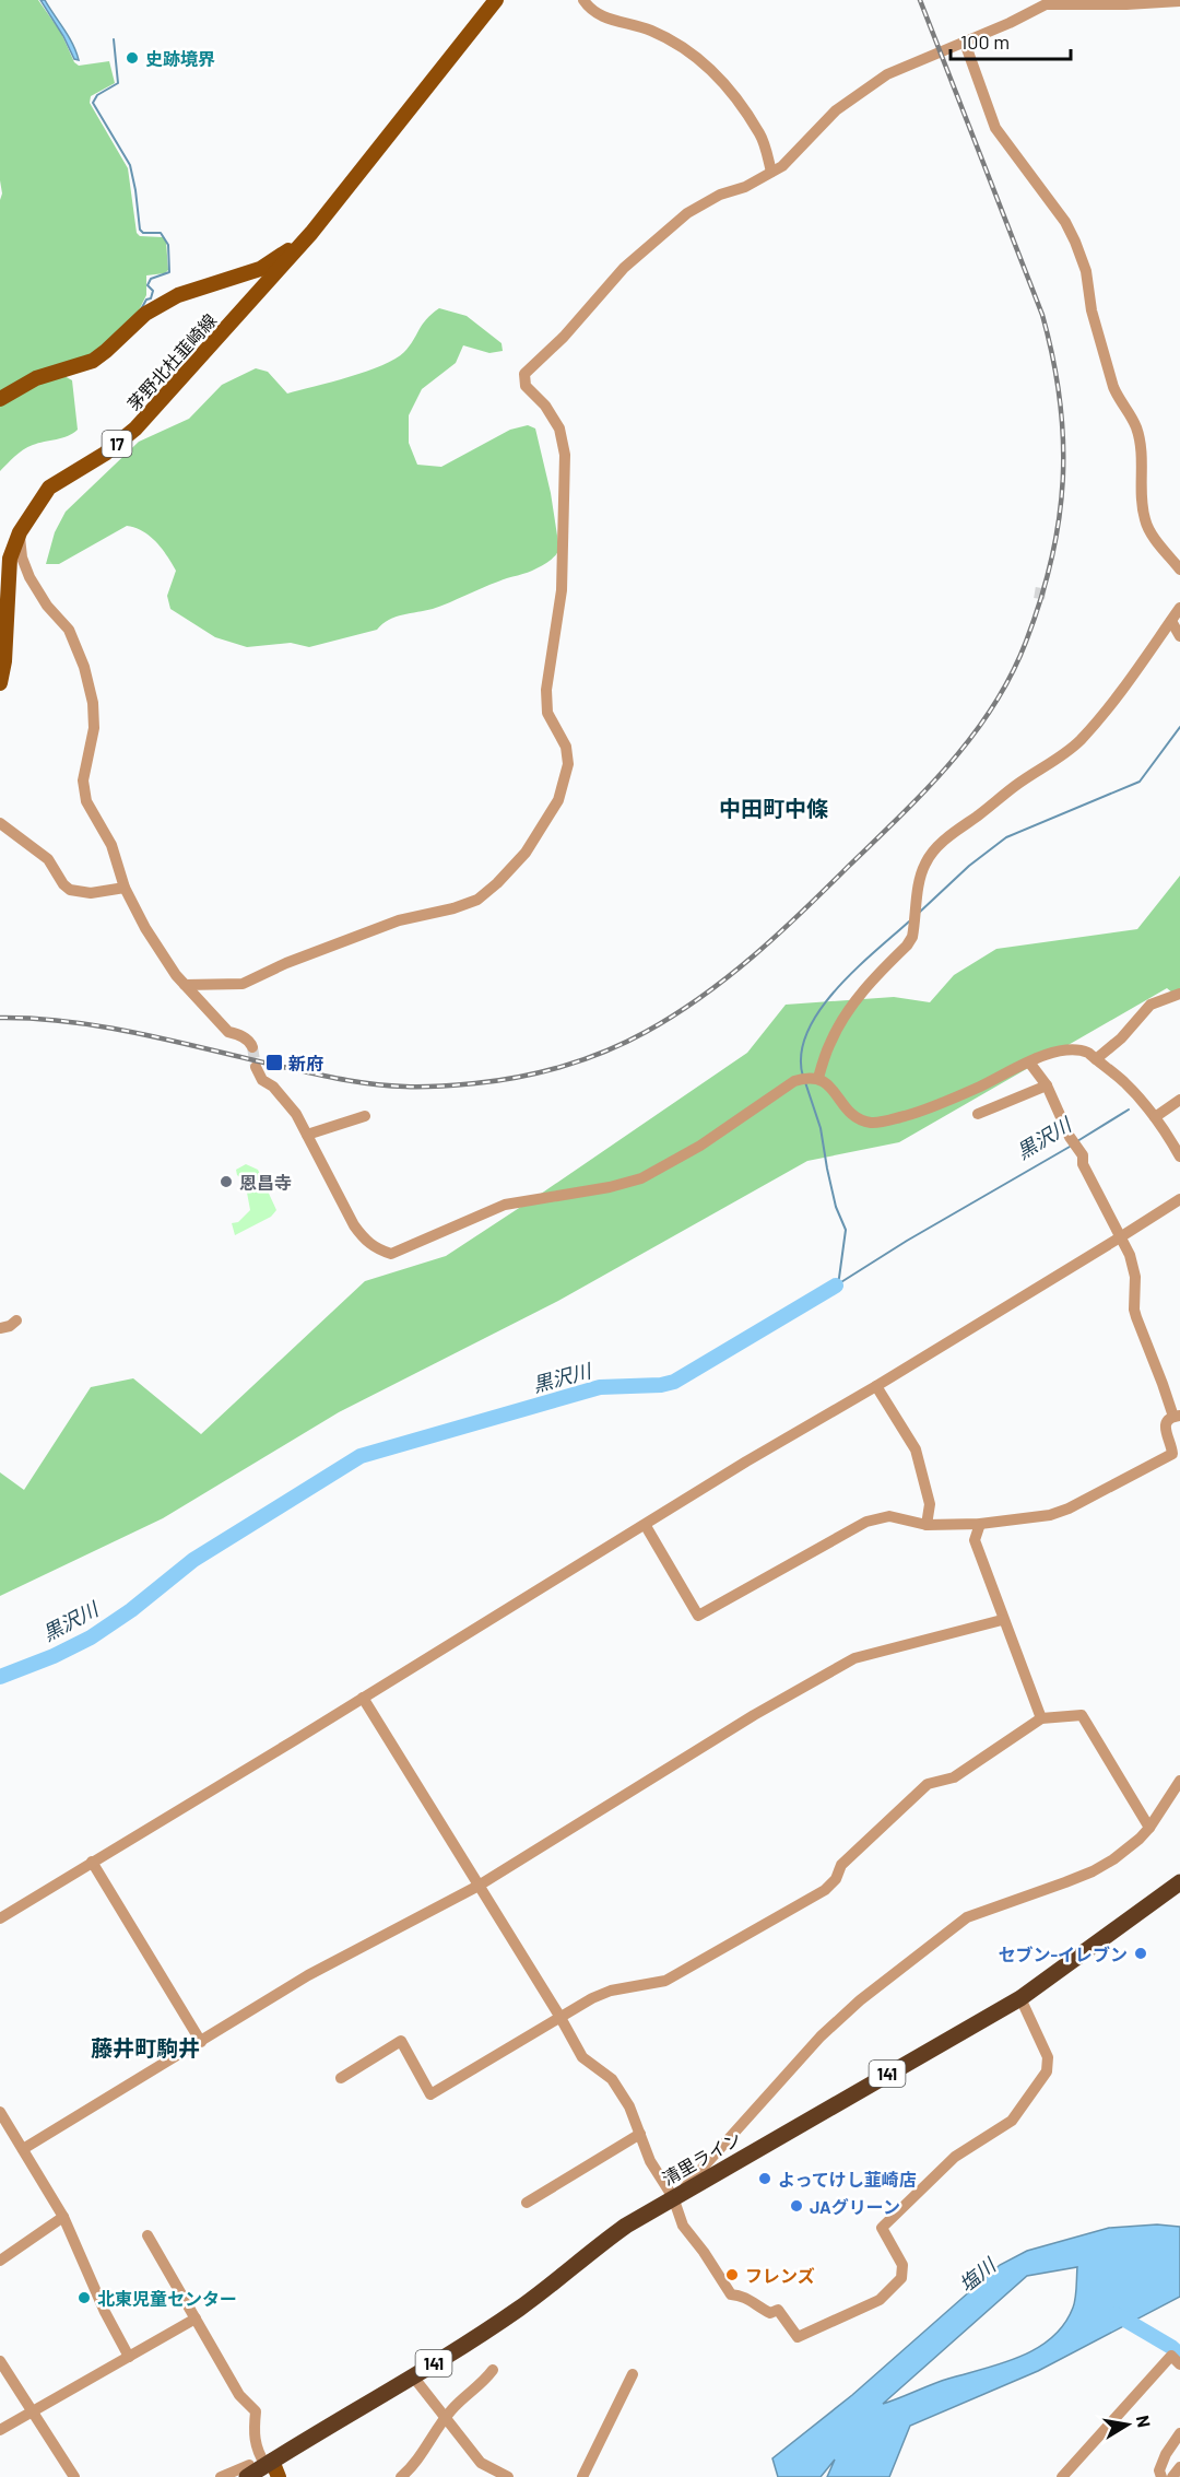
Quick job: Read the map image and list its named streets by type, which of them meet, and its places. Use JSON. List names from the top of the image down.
{
  "streets": {
    "highway": ["141", "清里ライン"],
    "main road": ["茅野北杜韮崎線", "17"]
  },
  "districts": ["中田町中條", "藤井町駒井"],
  "water": ["黒沢川", "塩川"],
  "places": {
    "other": [
      "史跡境界",
      "恩昌寺",
      "セブン-イレブン",
      "よってけし韮崎店",
      "JAグリーン",
      "フレンズ",
      "北東児童センター"
    ],
    "transit": ["新府"]
  },
  "scale_bar": "100 m",
  "north": "right"
}
